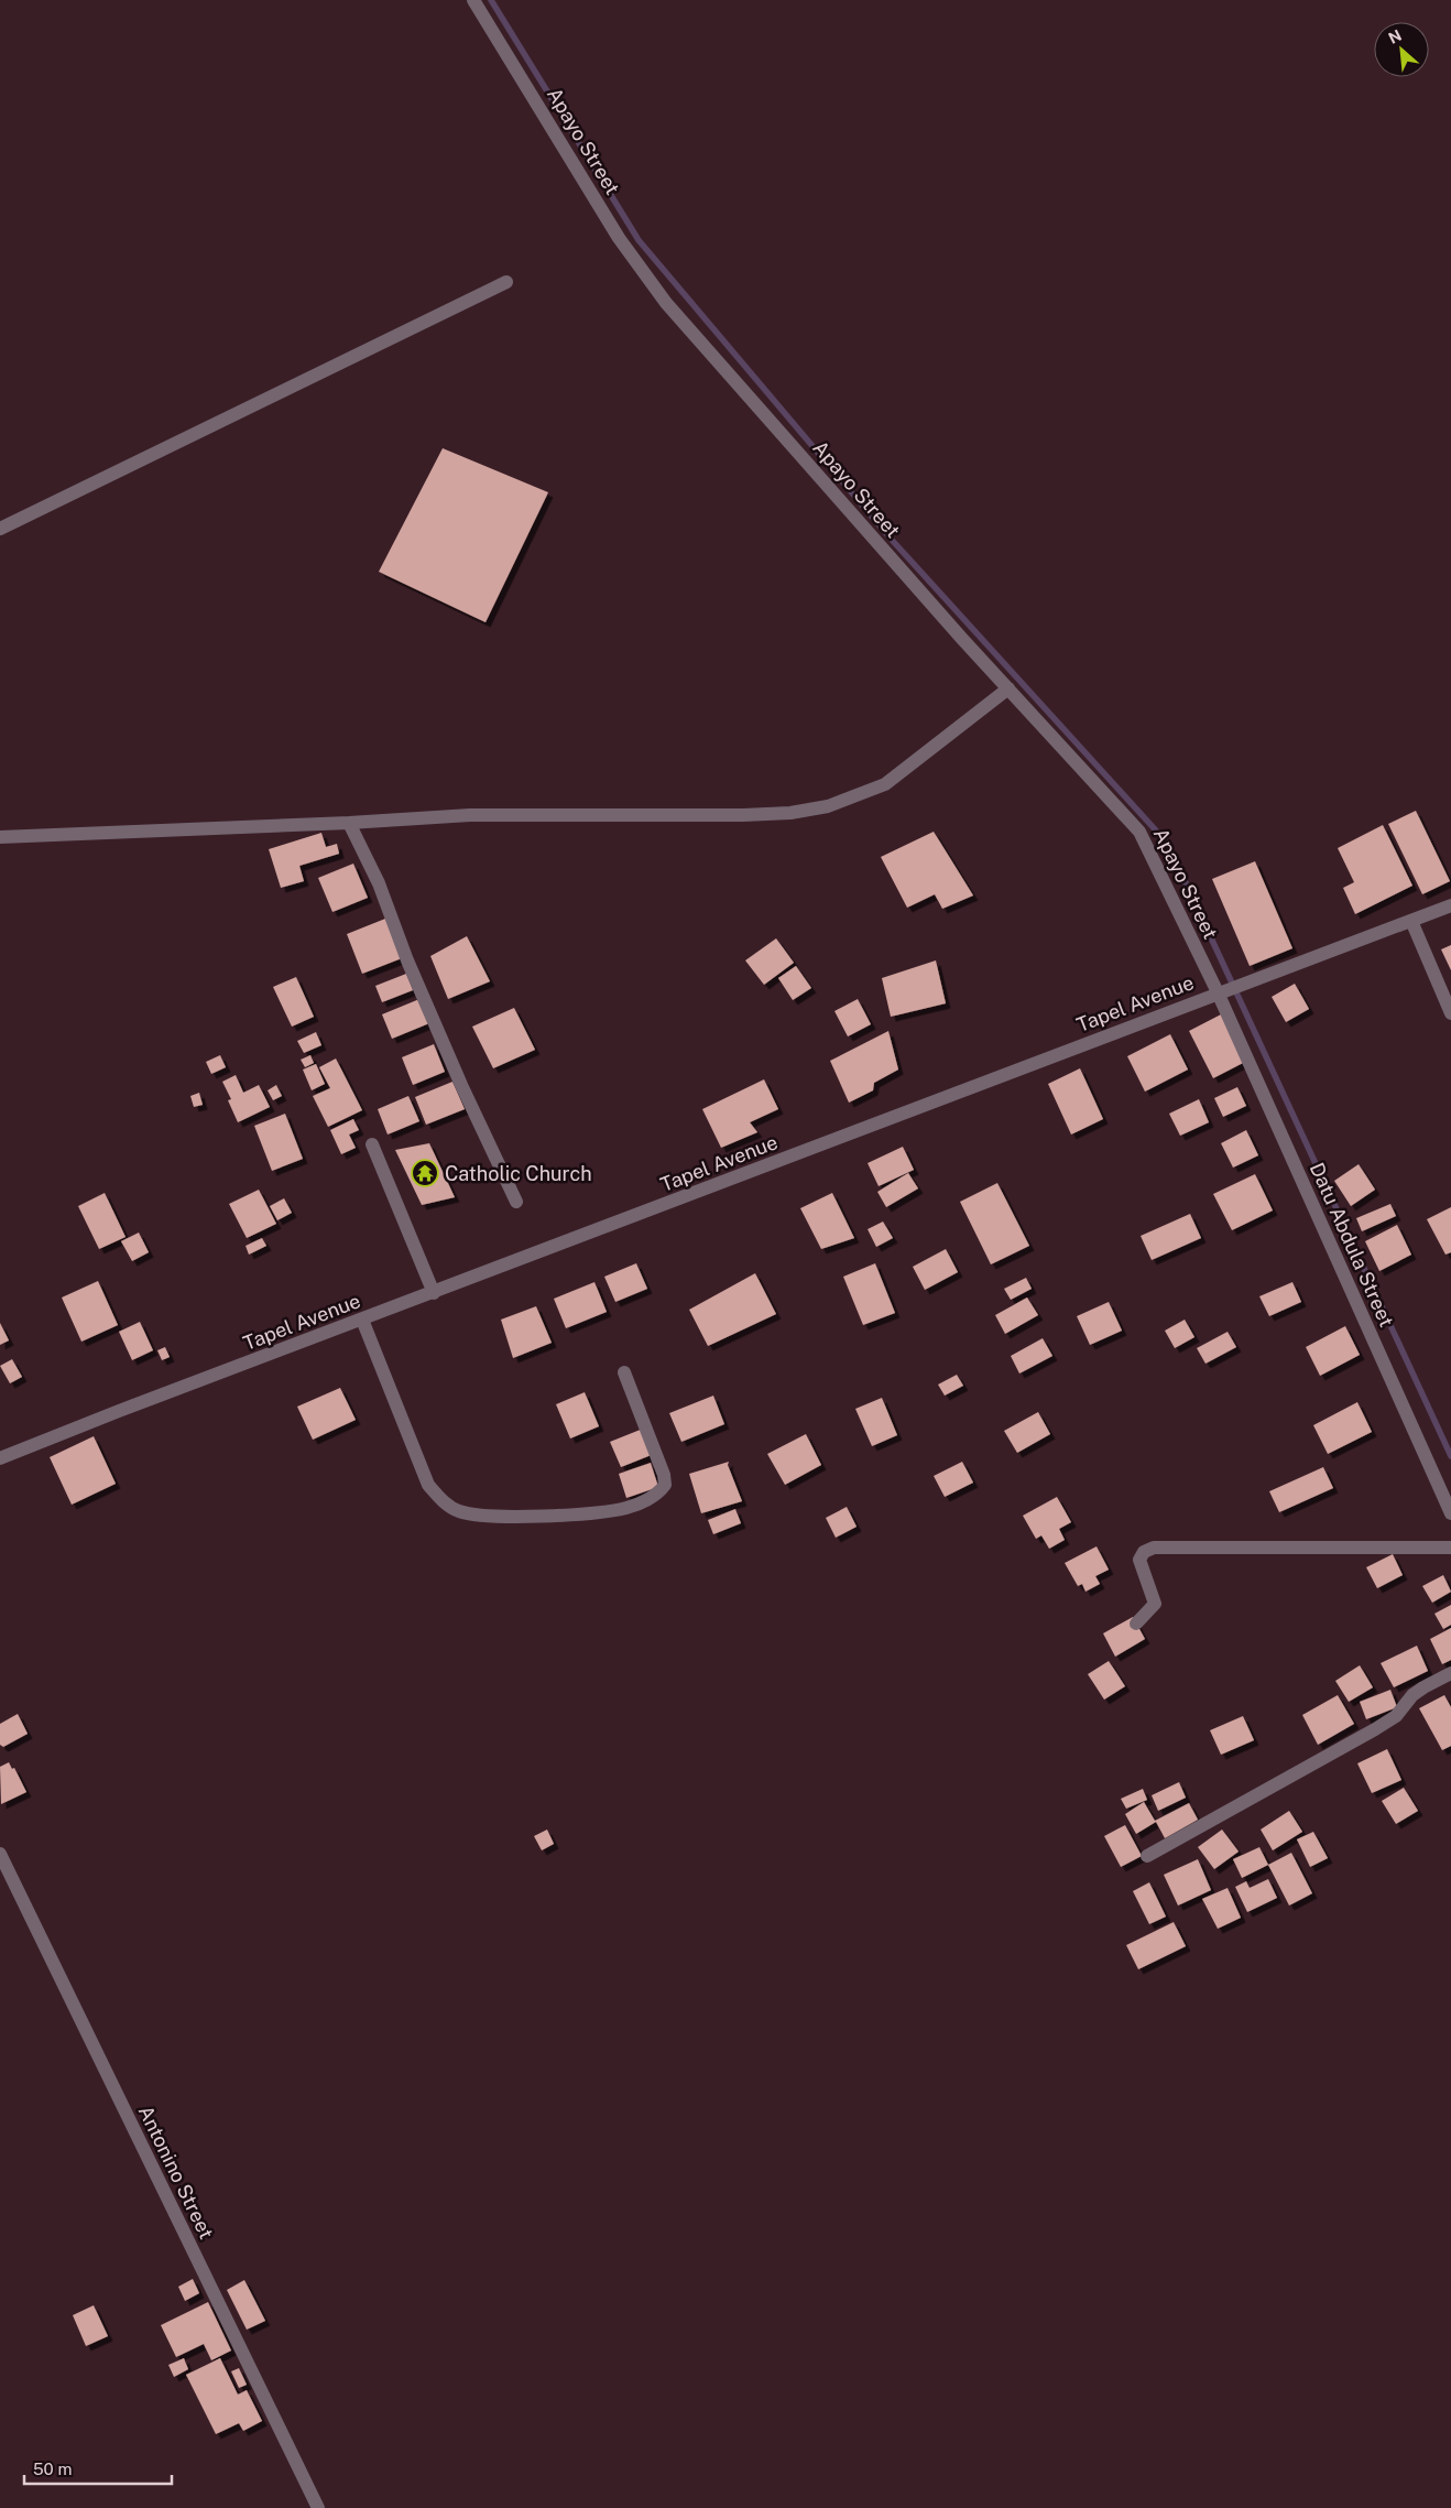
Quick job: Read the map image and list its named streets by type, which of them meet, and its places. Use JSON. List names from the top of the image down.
{
  "streets": {
    "street": [
      "Apayo Street",
      "Tapel Avenue",
      "Datu Abdula Street",
      "Antonino Street"
    ]
  },
  "crossings": [
    ["Apayo Street", "Tapel Avenue"],
    ["Apayo Street", "Datu Abdula Street"],
    ["Tapel Avenue", "Datu Abdula Street"]
  ],
  "places": {
    "temple": ["Catholic Church"]
  },
  "scale_bar": "50 m",
  "north": "top left"
}
